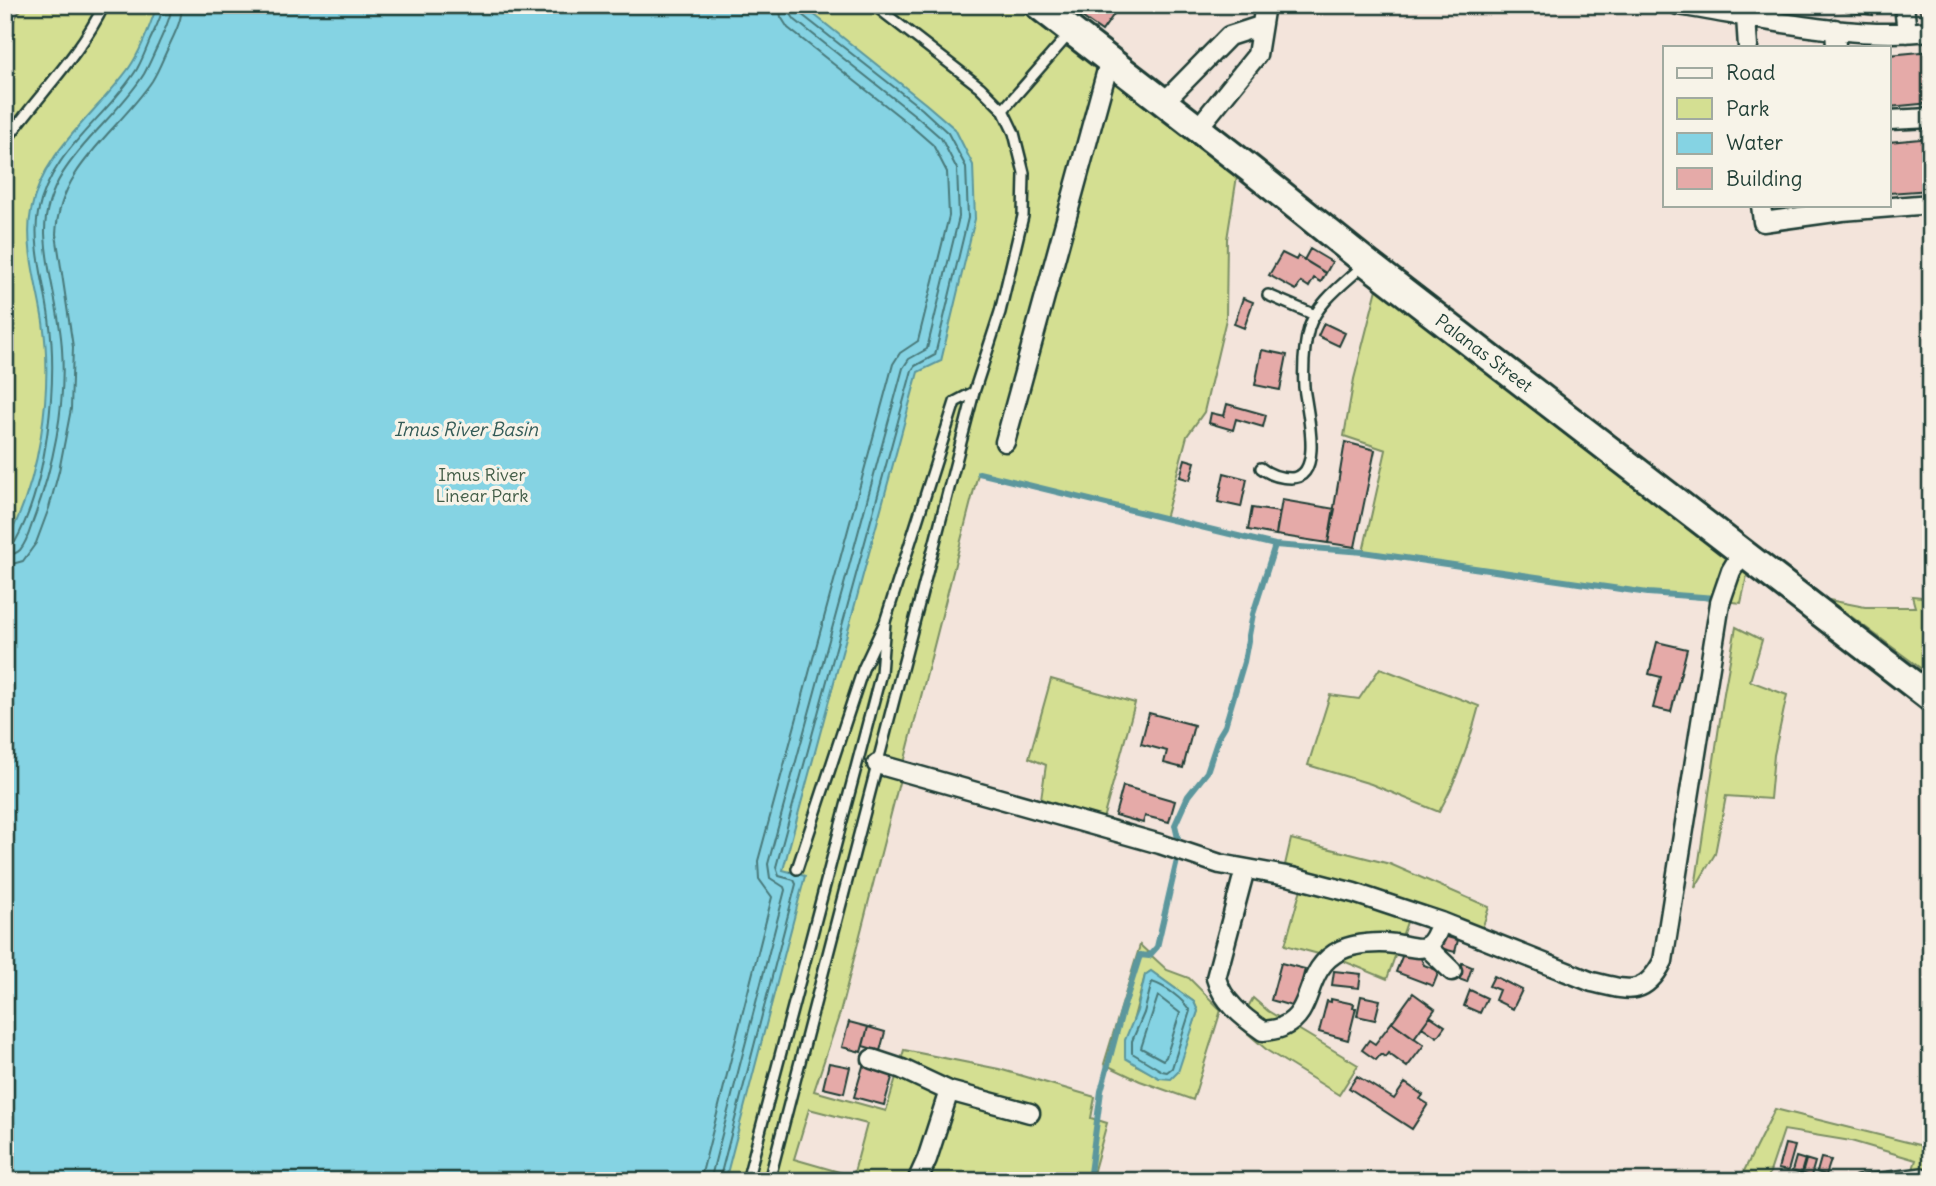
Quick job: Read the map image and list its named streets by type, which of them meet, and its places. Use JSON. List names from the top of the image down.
{
  "streets": {
    "main road": ["Palanas Street"]
  },
  "water": ["Imus River Basin"],
  "parks": ["Imus River Linear Park"],
  "legend": [
    "Road",
    "Park",
    "Water",
    "Building"
  ]
}
